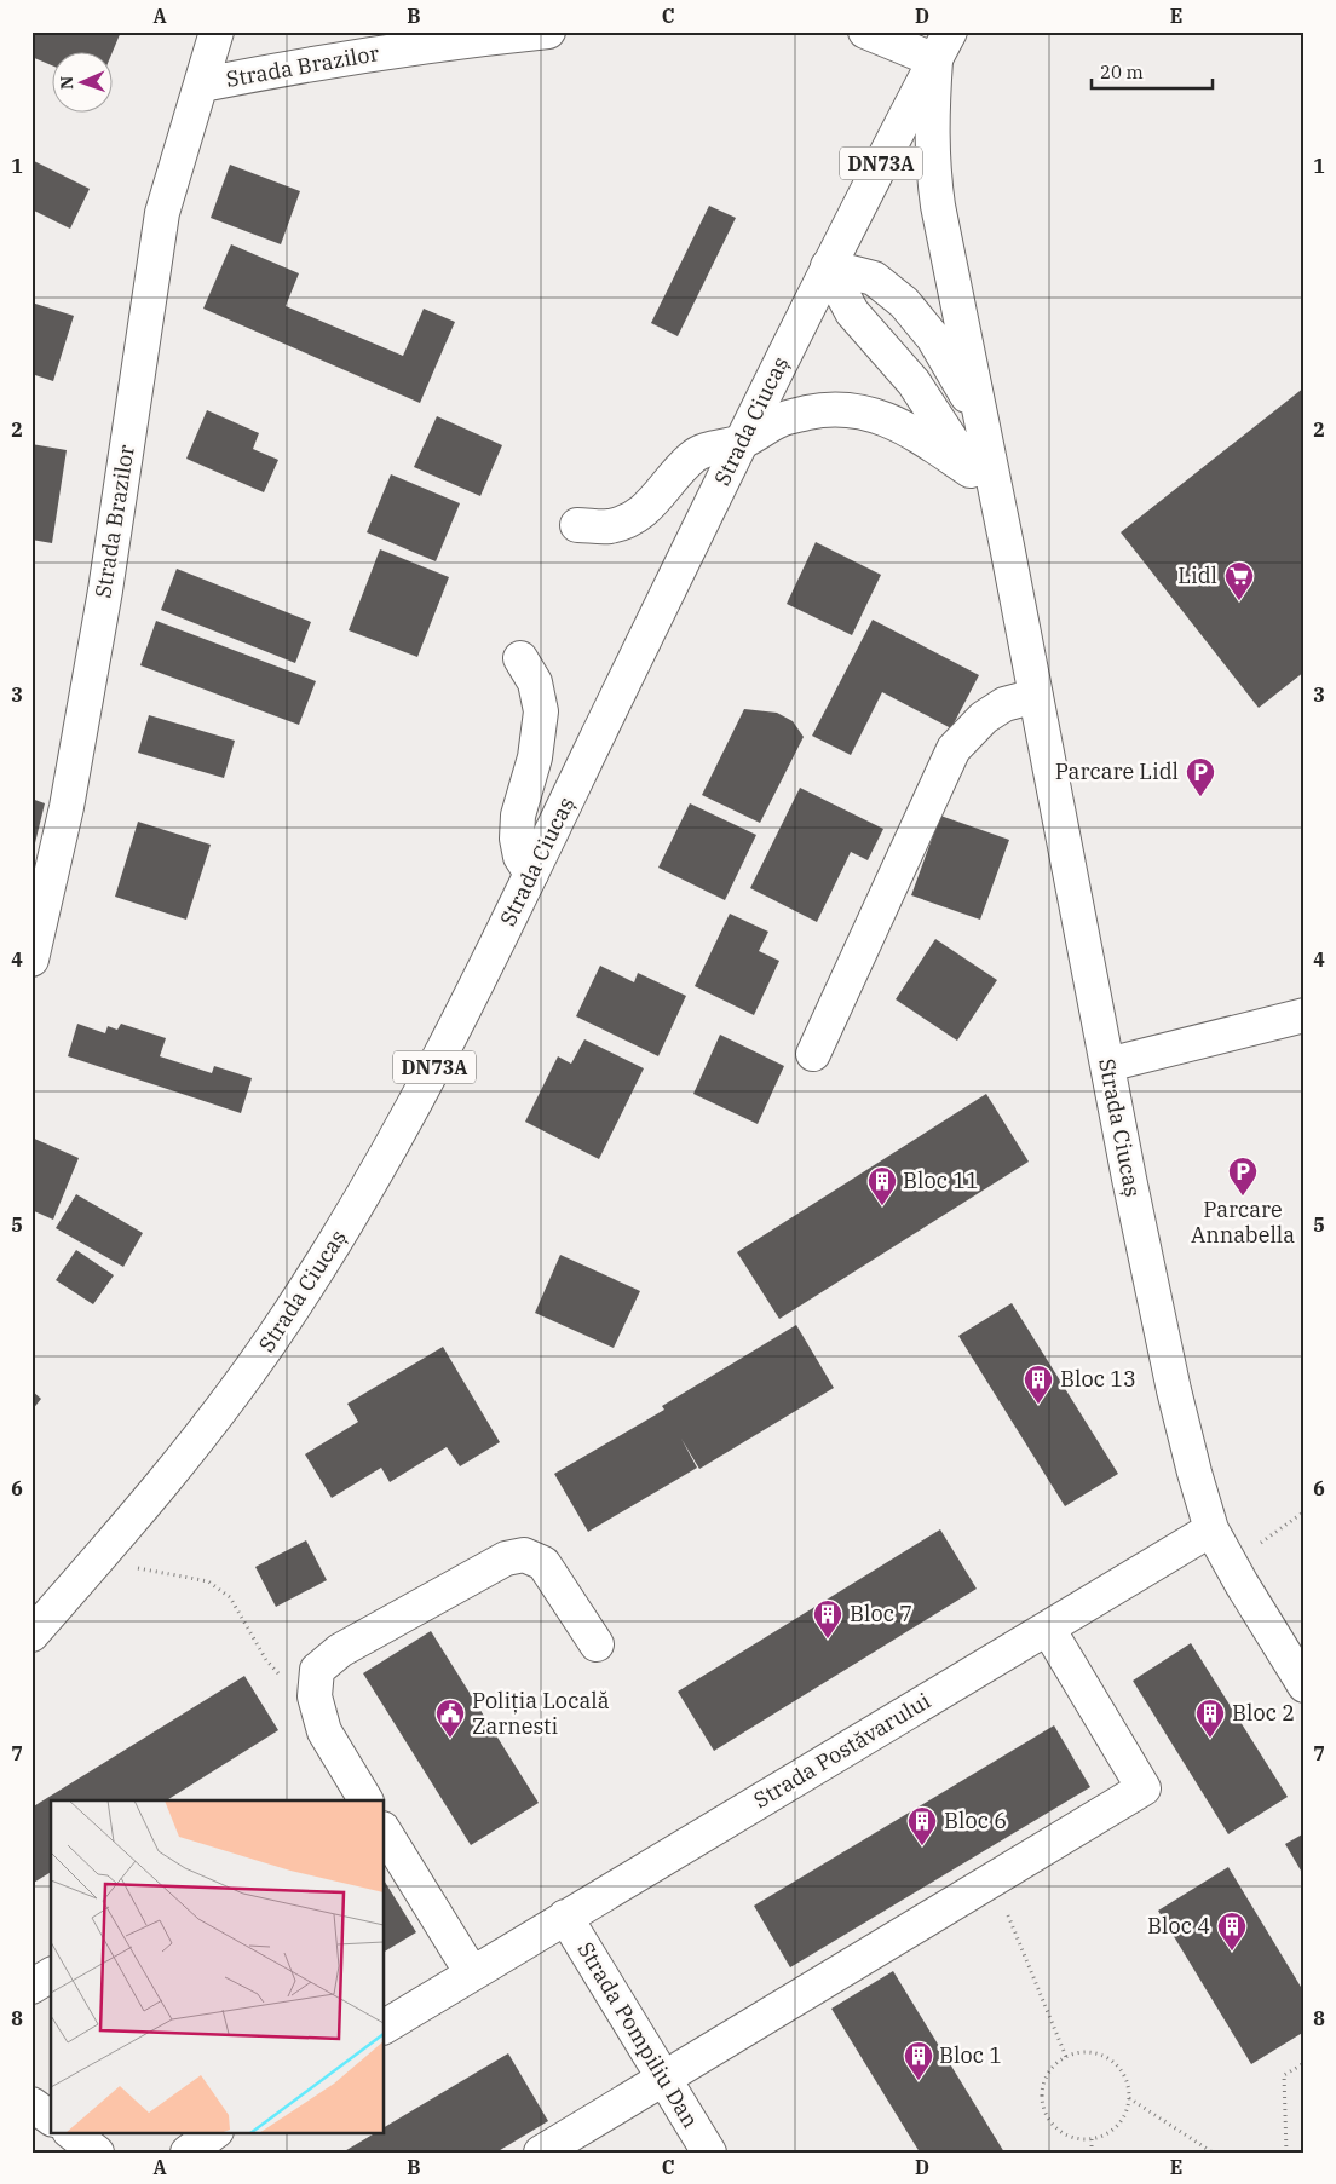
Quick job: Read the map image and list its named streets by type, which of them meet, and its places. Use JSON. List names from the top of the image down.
{
  "streets": {
    "street": [
      "Strada Brazilor",
      "DN73A",
      "Strada Ciucaș",
      "Strada Postăvarului",
      "Strada Pompiliu Dan"
    ]
  },
  "crossings": [
    ["Strada Ciucaș", "Strada Postăvarului"],
    ["Strada Postăvarului", "Strada Pompiliu Dan"]
  ],
  "places": {
    "supermarket": ["Lidl"],
    "parking": ["Parcare Lidl", "Parcare Annabella"],
    "building": [
      "Bloc 11",
      "Bloc 13",
      "Bloc 7",
      "Bloc 2",
      "Bloc 6",
      "Bloc 4",
      "Bloc 1"
    ],
    "public building": ["Poliția Locală Zarnesti"]
  },
  "scale_bar": "20 m",
  "north": "left",
  "grid": {
    "columns": [
      "A",
      "B",
      "C",
      "D",
      "E"
    ],
    "rows": [
      "1",
      "2",
      "3",
      "4",
      "5",
      "6",
      "7",
      "8"
    ]
  }
}
